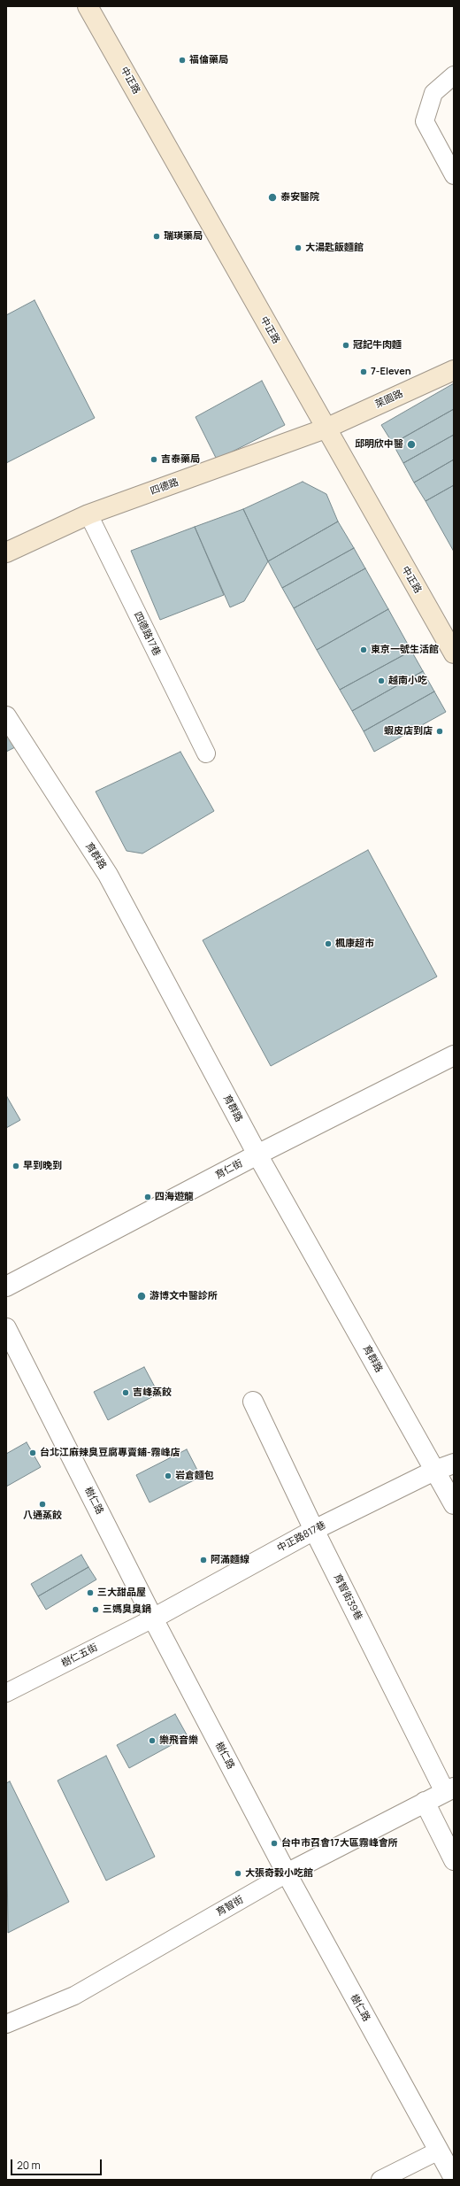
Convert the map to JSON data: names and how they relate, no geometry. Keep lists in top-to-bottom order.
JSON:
{
  "streets": {
    "street": [
      "中正路",
      "萊園路",
      "四德路",
      "育群路",
      "育仁街",
      "樹仁路",
      "中正路817巷",
      "育智街39巷",
      "育智街"
    ],
    "lane": ["四德路17巷", "樹仁五街"]
  },
  "crossings": [
    ["中正路", "萊園路"],
    ["中正路", "四德路"],
    ["萊園路", "四德路"],
    ["四德路", "四德路17巷"],
    ["育群路", "育仁街"],
    ["育群路", "中正路817巷"],
    ["樹仁路", "中正路817巷"],
    ["樹仁路", "樹仁五街"],
    ["樹仁路", "育智街"],
    ["中正路817巷", "育智街39巷"],
    ["中正路817巷", "樹仁五街"],
    ["育智街39巷", "育智街"]
  ],
  "places": [
    "福倫藥局",
    "泰安醫院",
    "瑞瑛藥局",
    "大湯匙飯麵館",
    "冠記牛肉麵",
    "7-Eleven",
    "邱明欣中醫",
    "吉泰藥局",
    "東京一號生活館",
    "越南小吃",
    "蝦皮店到店",
    "楓康超市",
    "早到晚到",
    "四海遊龍",
    "游博文中醫診所",
    "吉峰蒸餃",
    "台北江麻辣臭豆腐專賣鋪-霧峰店",
    "岩倉麵包",
    "八通蒸餃",
    "阿滿麵線",
    "三大甜品屋",
    "三媽臭臭鍋",
    "樂飛音樂",
    "台中市召會17大區霧峰會所",
    "大張奇榖小吃館"
  ],
  "scale_bar": "20 m"
}
